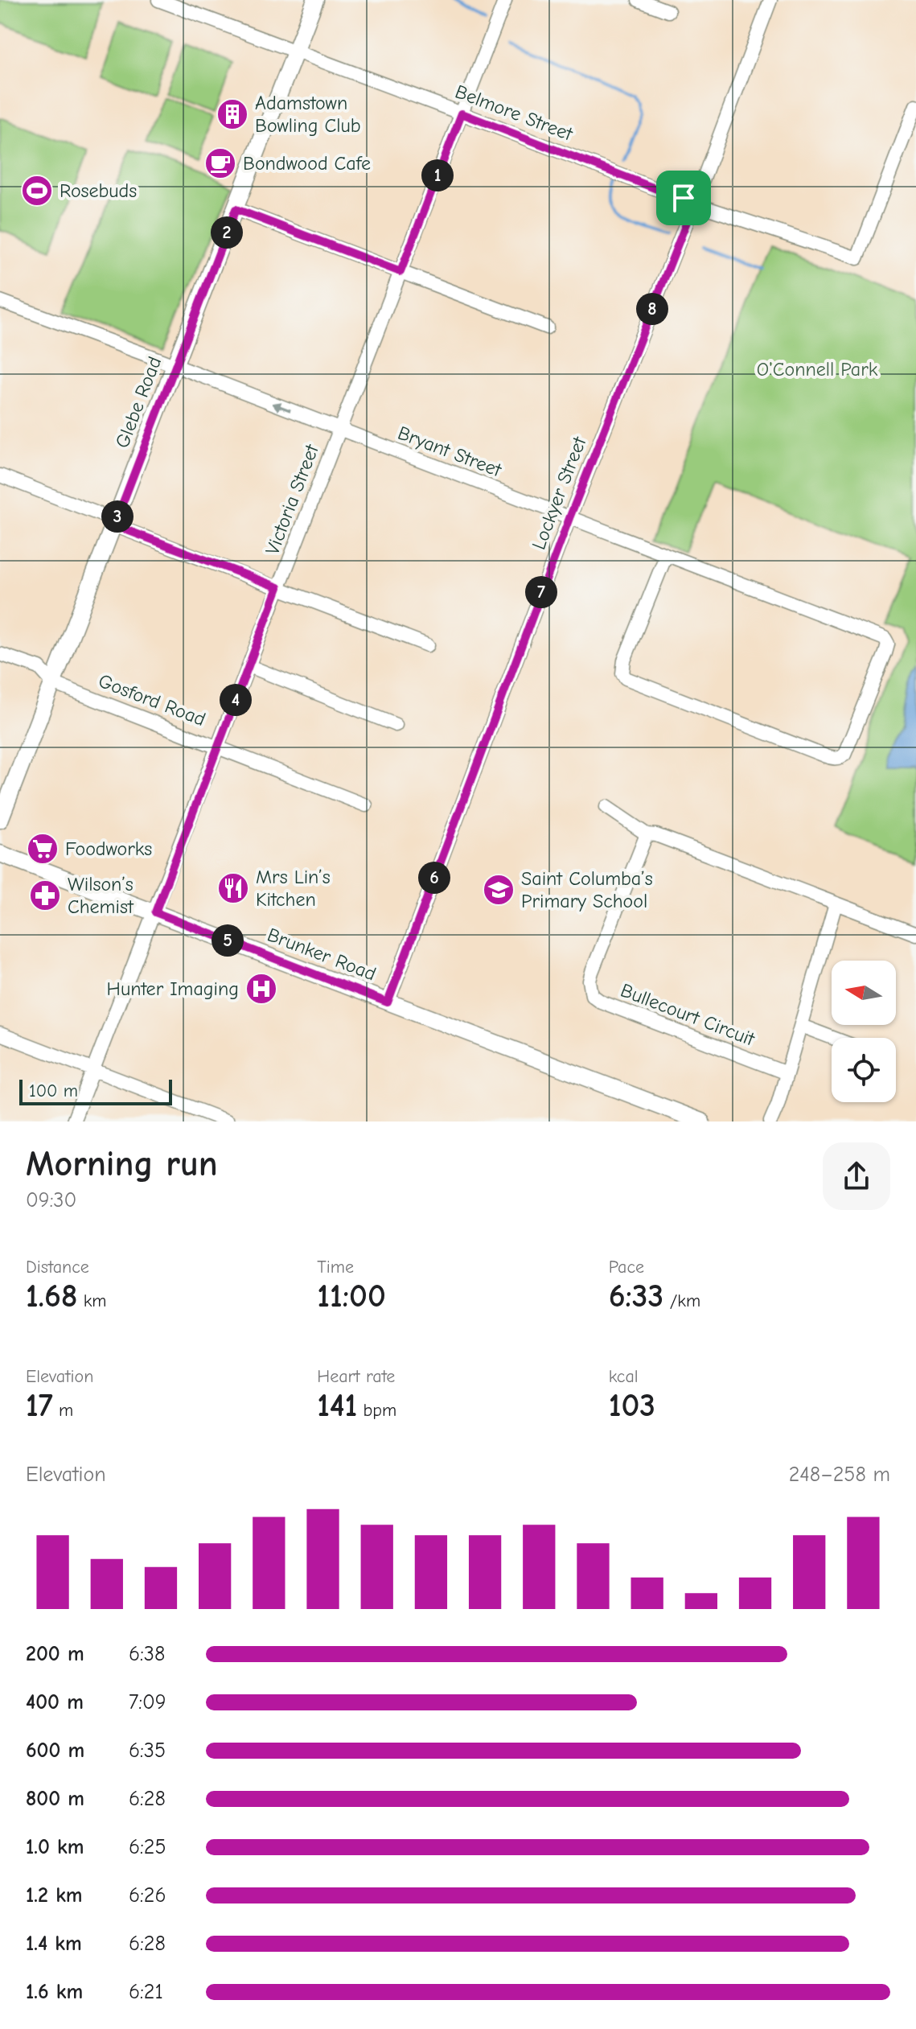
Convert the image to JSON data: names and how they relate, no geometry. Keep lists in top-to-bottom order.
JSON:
{
  "streets": {
    "main road": ["Glebe Road", "Brunker Road"],
    "street": [
      "Belmore Street",
      "Bryant Street",
      "Lockyer Street",
      "Victoria Street",
      "Gosford Road",
      "Bullecourt Circuit"
    ]
  },
  "crossings": [
    ["Belmore Street", "Glebe Road"],
    ["Belmore Street", "Lockyer Street"],
    ["Belmore Street", "Victoria Street"],
    ["Glebe Road", "Bryant Street"],
    ["Glebe Road", "Gosford Road"],
    ["Bryant Street", "Lockyer Street"],
    ["Bryant Street", "Victoria Street"],
    ["Lockyer Street", "Brunker Road"],
    ["Victoria Street", "Gosford Road"],
    ["Victoria Street", "Brunker Road"]
  ],
  "parks": ["O'Connell Park"],
  "places": {
    "building": ["Adamstown Bowling Club"],
    "cafe": ["Bondwood Cafe"],
    "sports": ["Rosebuds"],
    "supermarket": ["Foodworks"],
    "restaurant": ["Mrs Lin’s Kitchen"],
    "school or university": ["Saint Columba’s Primary School"],
    "pharmacy": ["Wilson’s Chemist"],
    "hospital": ["Hunter Imaging"]
  },
  "scale_bar": "100 m",
  "north": "left",
  "page": {
    "pins": [
      "1",
      "2",
      "8",
      "3",
      "7",
      "4",
      "6",
      "5"
    ],
    "scale": "100 m",
    "heading": ["Morning run", "09:30"],
    "stats": [
      ["Distance", "1.68 km"],
      ["Time", "11:00"],
      ["Pace", "6:33 /km"],
      ["Elevation", "17 m"],
      ["Heart rate", "141 bpm"],
      ["kcal", "103"]
    ],
    "chart": ["Elevation", "248–258 m"],
    "list": [
      {
        "name": "200 m",
        "note": "6:38"
      },
      {
        "name": "400 m",
        "note": "7:09"
      },
      {
        "name": "600 m",
        "note": "6:35"
      },
      {
        "name": "800 m",
        "note": "6:28"
      },
      {
        "name": "1.0 km",
        "note": "6:25"
      },
      {
        "name": "1.2 km",
        "note": "6:26"
      },
      {
        "name": "1.4 km",
        "note": "6:28"
      },
      {
        "name": "1.6 km",
        "note": "6:21"
      }
    ]
  }
}
